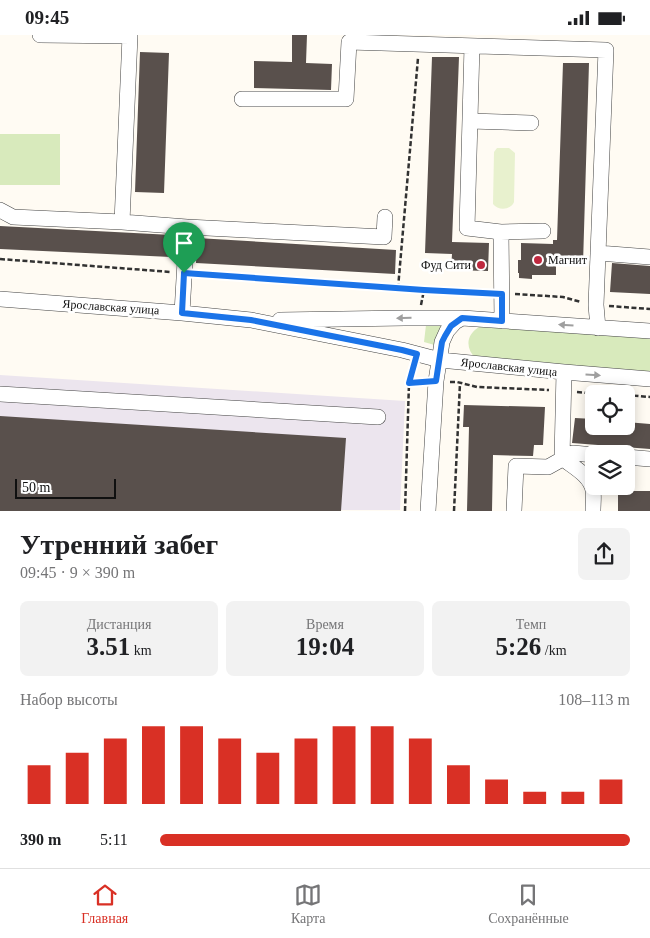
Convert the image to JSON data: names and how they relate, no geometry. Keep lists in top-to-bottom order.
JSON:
{
  "streets": {
    "street": ["Ярославская улица"]
  },
  "places": ["Магнит", "Фуд Сити"],
  "scale_bar": "50 m",
  "page": {
    "status": "09:45",
    "scale": "50 m",
    "heading": ["Утренний забег", "09:45 · 9 × 390 m"],
    "stats": [
      ["Дистанция", "3.51 km"],
      ["Время", "19:04"],
      ["Темп", "5:26 /km"]
    ],
    "chart": ["Набор высоты", "108–113 m"],
    "list": [
      {
        "name": "390 m",
        "note": "5:11"
      }
    ],
    "tabs": ["Главная", "Карта", "Сохранённые"]
  }
}
